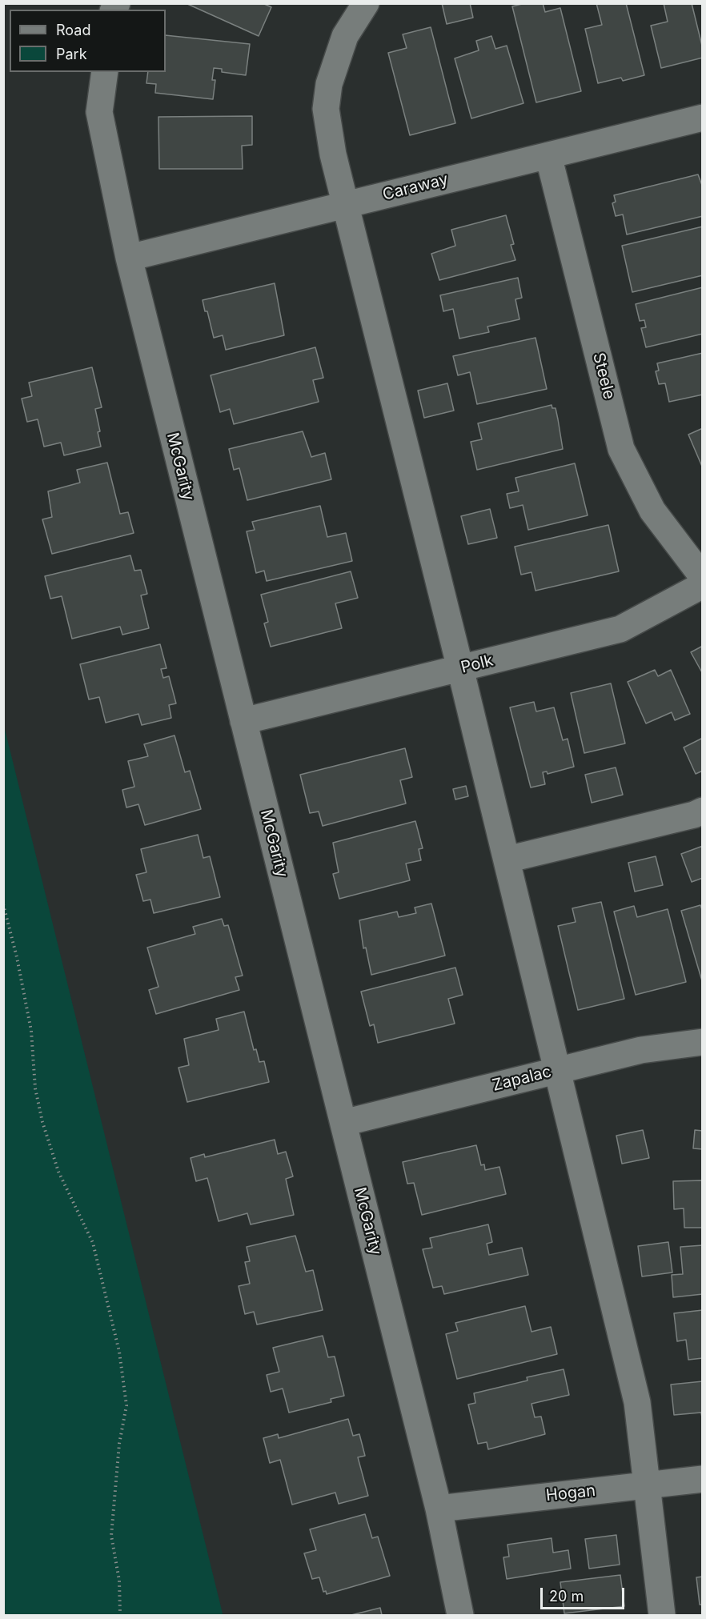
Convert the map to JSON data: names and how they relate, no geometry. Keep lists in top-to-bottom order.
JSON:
{
  "streets": {
    "street": [
      "Caraway",
      "Steele",
      "McGarity",
      "Polk",
      "Zapalac",
      "Hogan"
    ]
  },
  "crossings": [
    ["Caraway", "Steele"],
    ["Caraway", "McGarity"],
    ["McGarity", "Polk"],
    ["McGarity", "Zapalac"],
    ["McGarity", "Hogan"]
  ],
  "legend": ["Road", "Park"],
  "scale_bar": "20 m"
}
